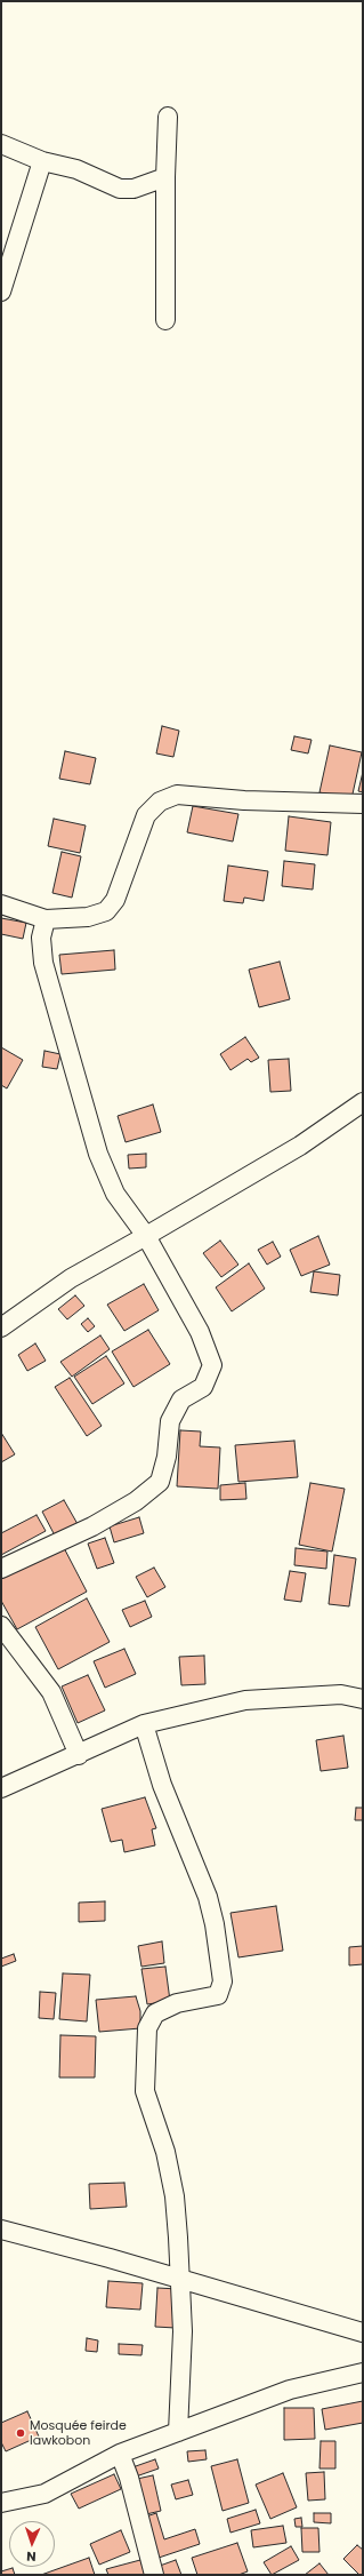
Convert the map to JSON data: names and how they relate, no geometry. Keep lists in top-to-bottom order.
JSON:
{
  "places": ["Mosquée feirde lawkobon"],
  "north": "bottom"
}
